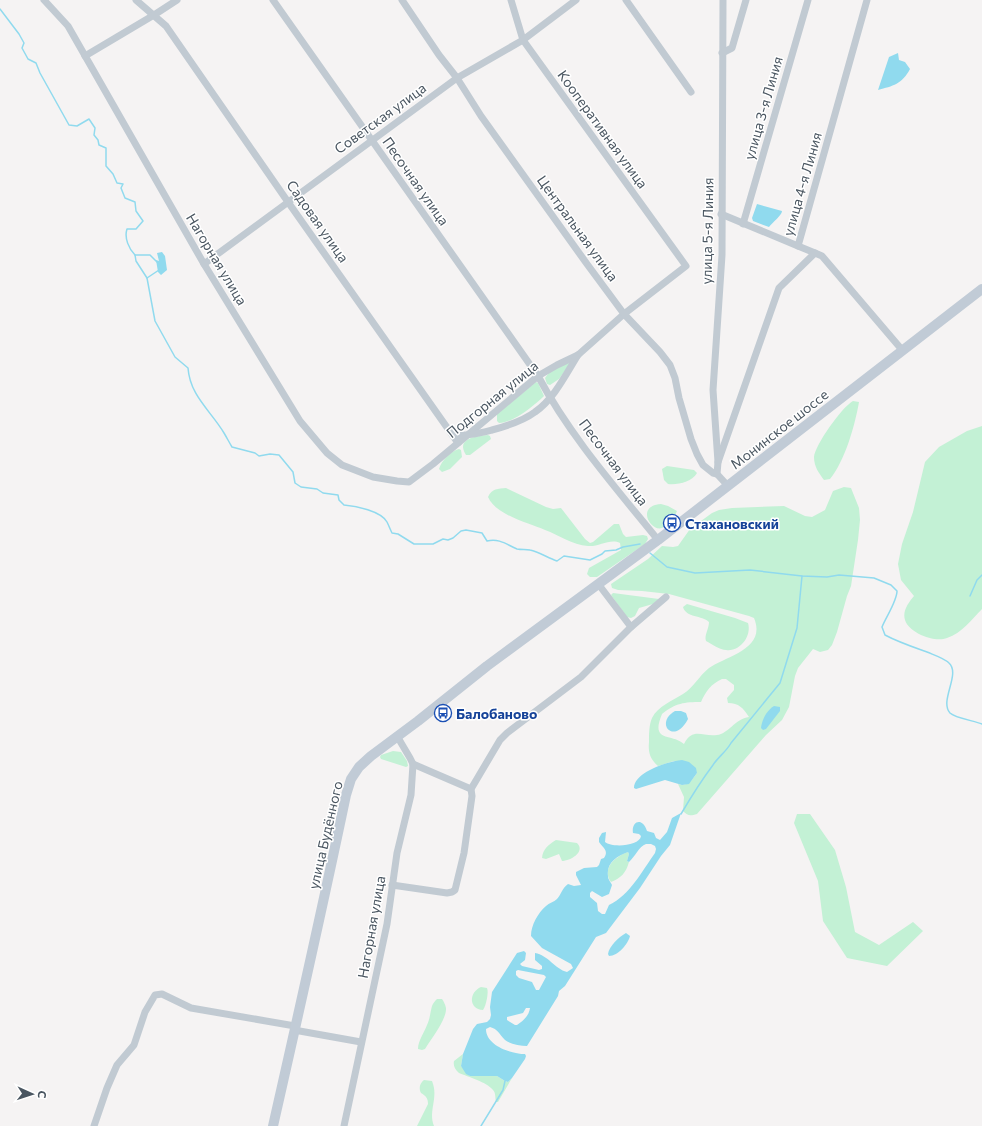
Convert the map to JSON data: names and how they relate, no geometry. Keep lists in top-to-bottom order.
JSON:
{
  "streets": {
    "main road": ["Монинское шоссе", "улица Будённого"],
    "street": [
      "улица 3-я Линия",
      "Советская улица",
      "Кооперативная улица",
      "Песочная улица",
      "улица 4-я Линия",
      "Садовая улица",
      "Центральная улица",
      "улица 5-я Линия",
      "Нагорная улица",
      "Подгорная улица"
    ]
  },
  "crossings": [
    ["Советская улица", "Кооперативная улица"],
    ["Советская улица", "Песочная улица"],
    ["Советская улица", "Садовая улица"],
    ["Советская улица", "Центральная улица"],
    ["Советская улица", "Нагорная улица"],
    ["Кооперативная улица", "Подгорная улица"],
    ["Песочная улица", "Подгорная улица"],
    ["Песочная улица", "Монинское шоссе"],
    ["улица 4-я Линия", "Монинское шоссе"],
    ["Садовая улица", "Подгорная улица"],
    ["Центральная улица", "Подгорная улица"],
    ["Центральная улица", "Монинское шоссе"],
    ["Нагорная улица", "Подгорная улица"],
    ["Монинское шоссе", "улица Будённого"]
  ],
  "places": {
    "bus stop": ["Стахановский", "Балобаново"]
  },
  "north": "right"
}
